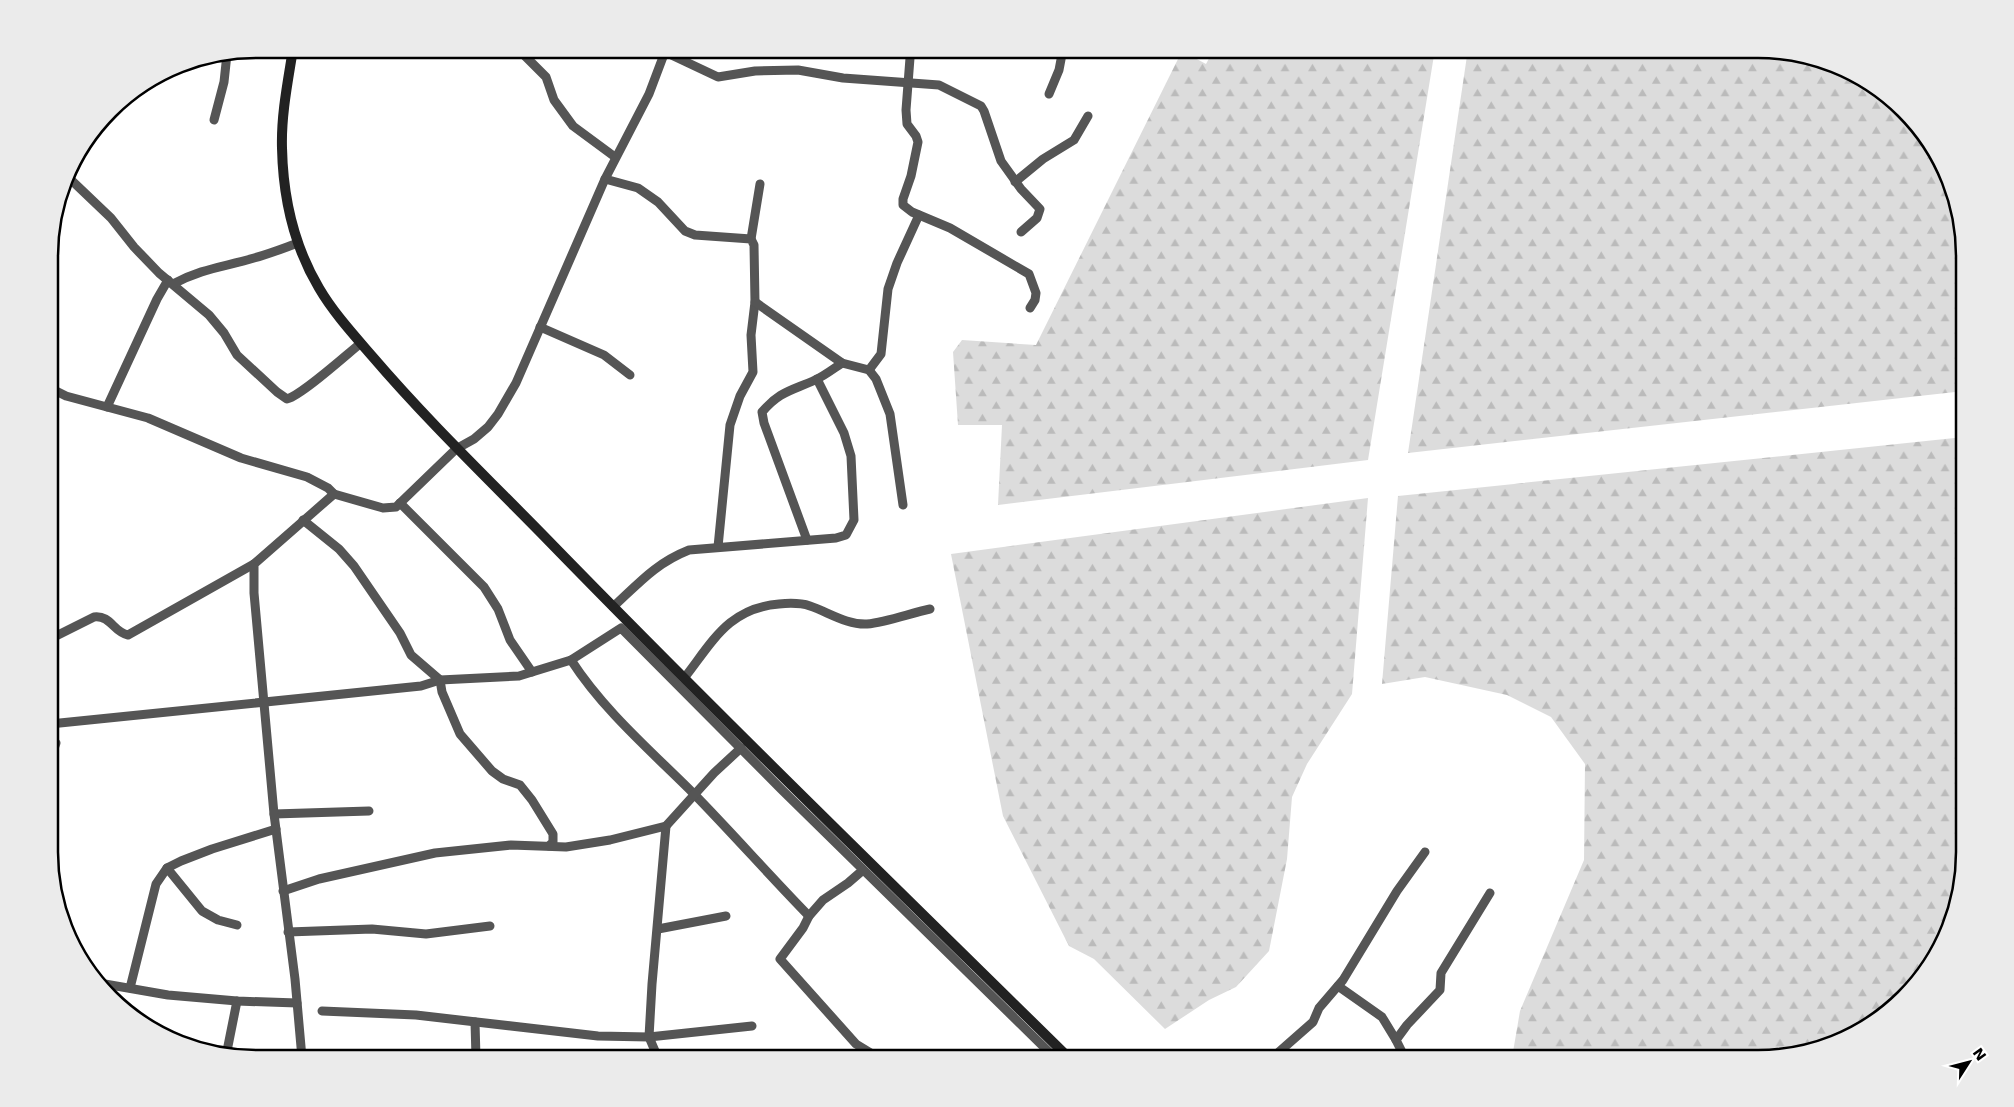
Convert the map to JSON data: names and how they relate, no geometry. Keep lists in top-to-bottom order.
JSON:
{
  "north": "top right"
}
